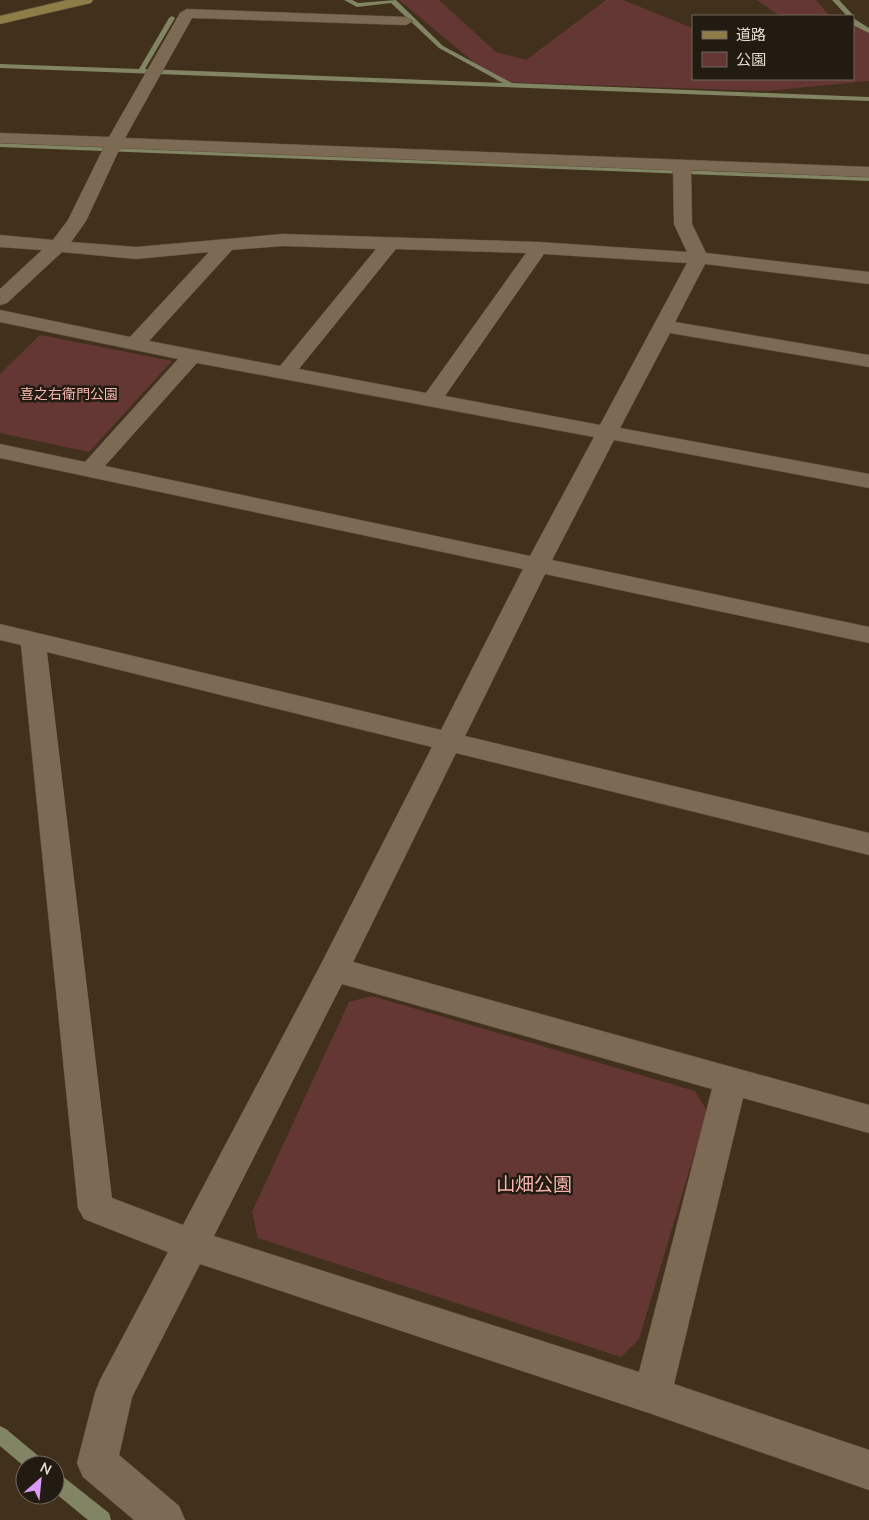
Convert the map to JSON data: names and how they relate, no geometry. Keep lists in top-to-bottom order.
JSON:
{
  "parks": ["喜之右衛門公園", "山畑公園"],
  "legend": ["道路", "公園"],
  "north": "top right"
}
